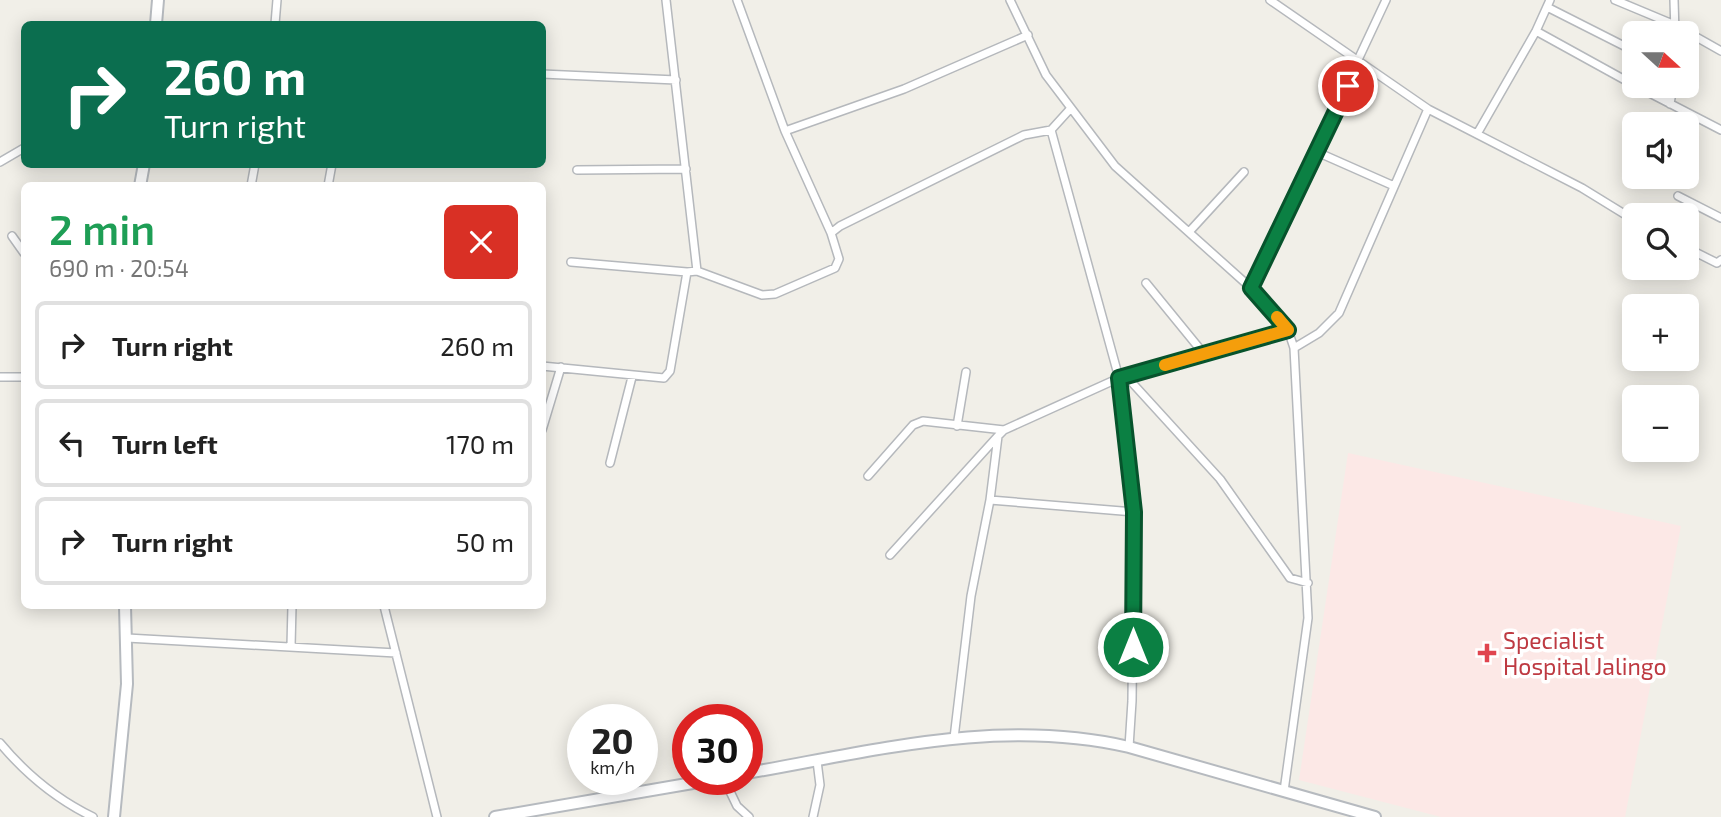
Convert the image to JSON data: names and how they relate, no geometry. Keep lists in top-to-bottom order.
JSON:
{
  "places": {
    "health": ["Specialist Hospital Jalingo"]
  },
  "north": "right",
  "page": {
    "map_buttons": ["+", "−"],
    "turn": ["260 m", "Turn right"],
    "heading": ["2 min", "690 m · 20:54"],
    "list": [
      {
        "name": "Turn right",
        "value": "260 m"
      },
      {
        "name": "Turn left",
        "value": "170 m"
      },
      {
        "name": "Turn right",
        "value": "50 m"
      }
    ],
    "speed": "20 km/h",
    "limit": "30"
  }
}
